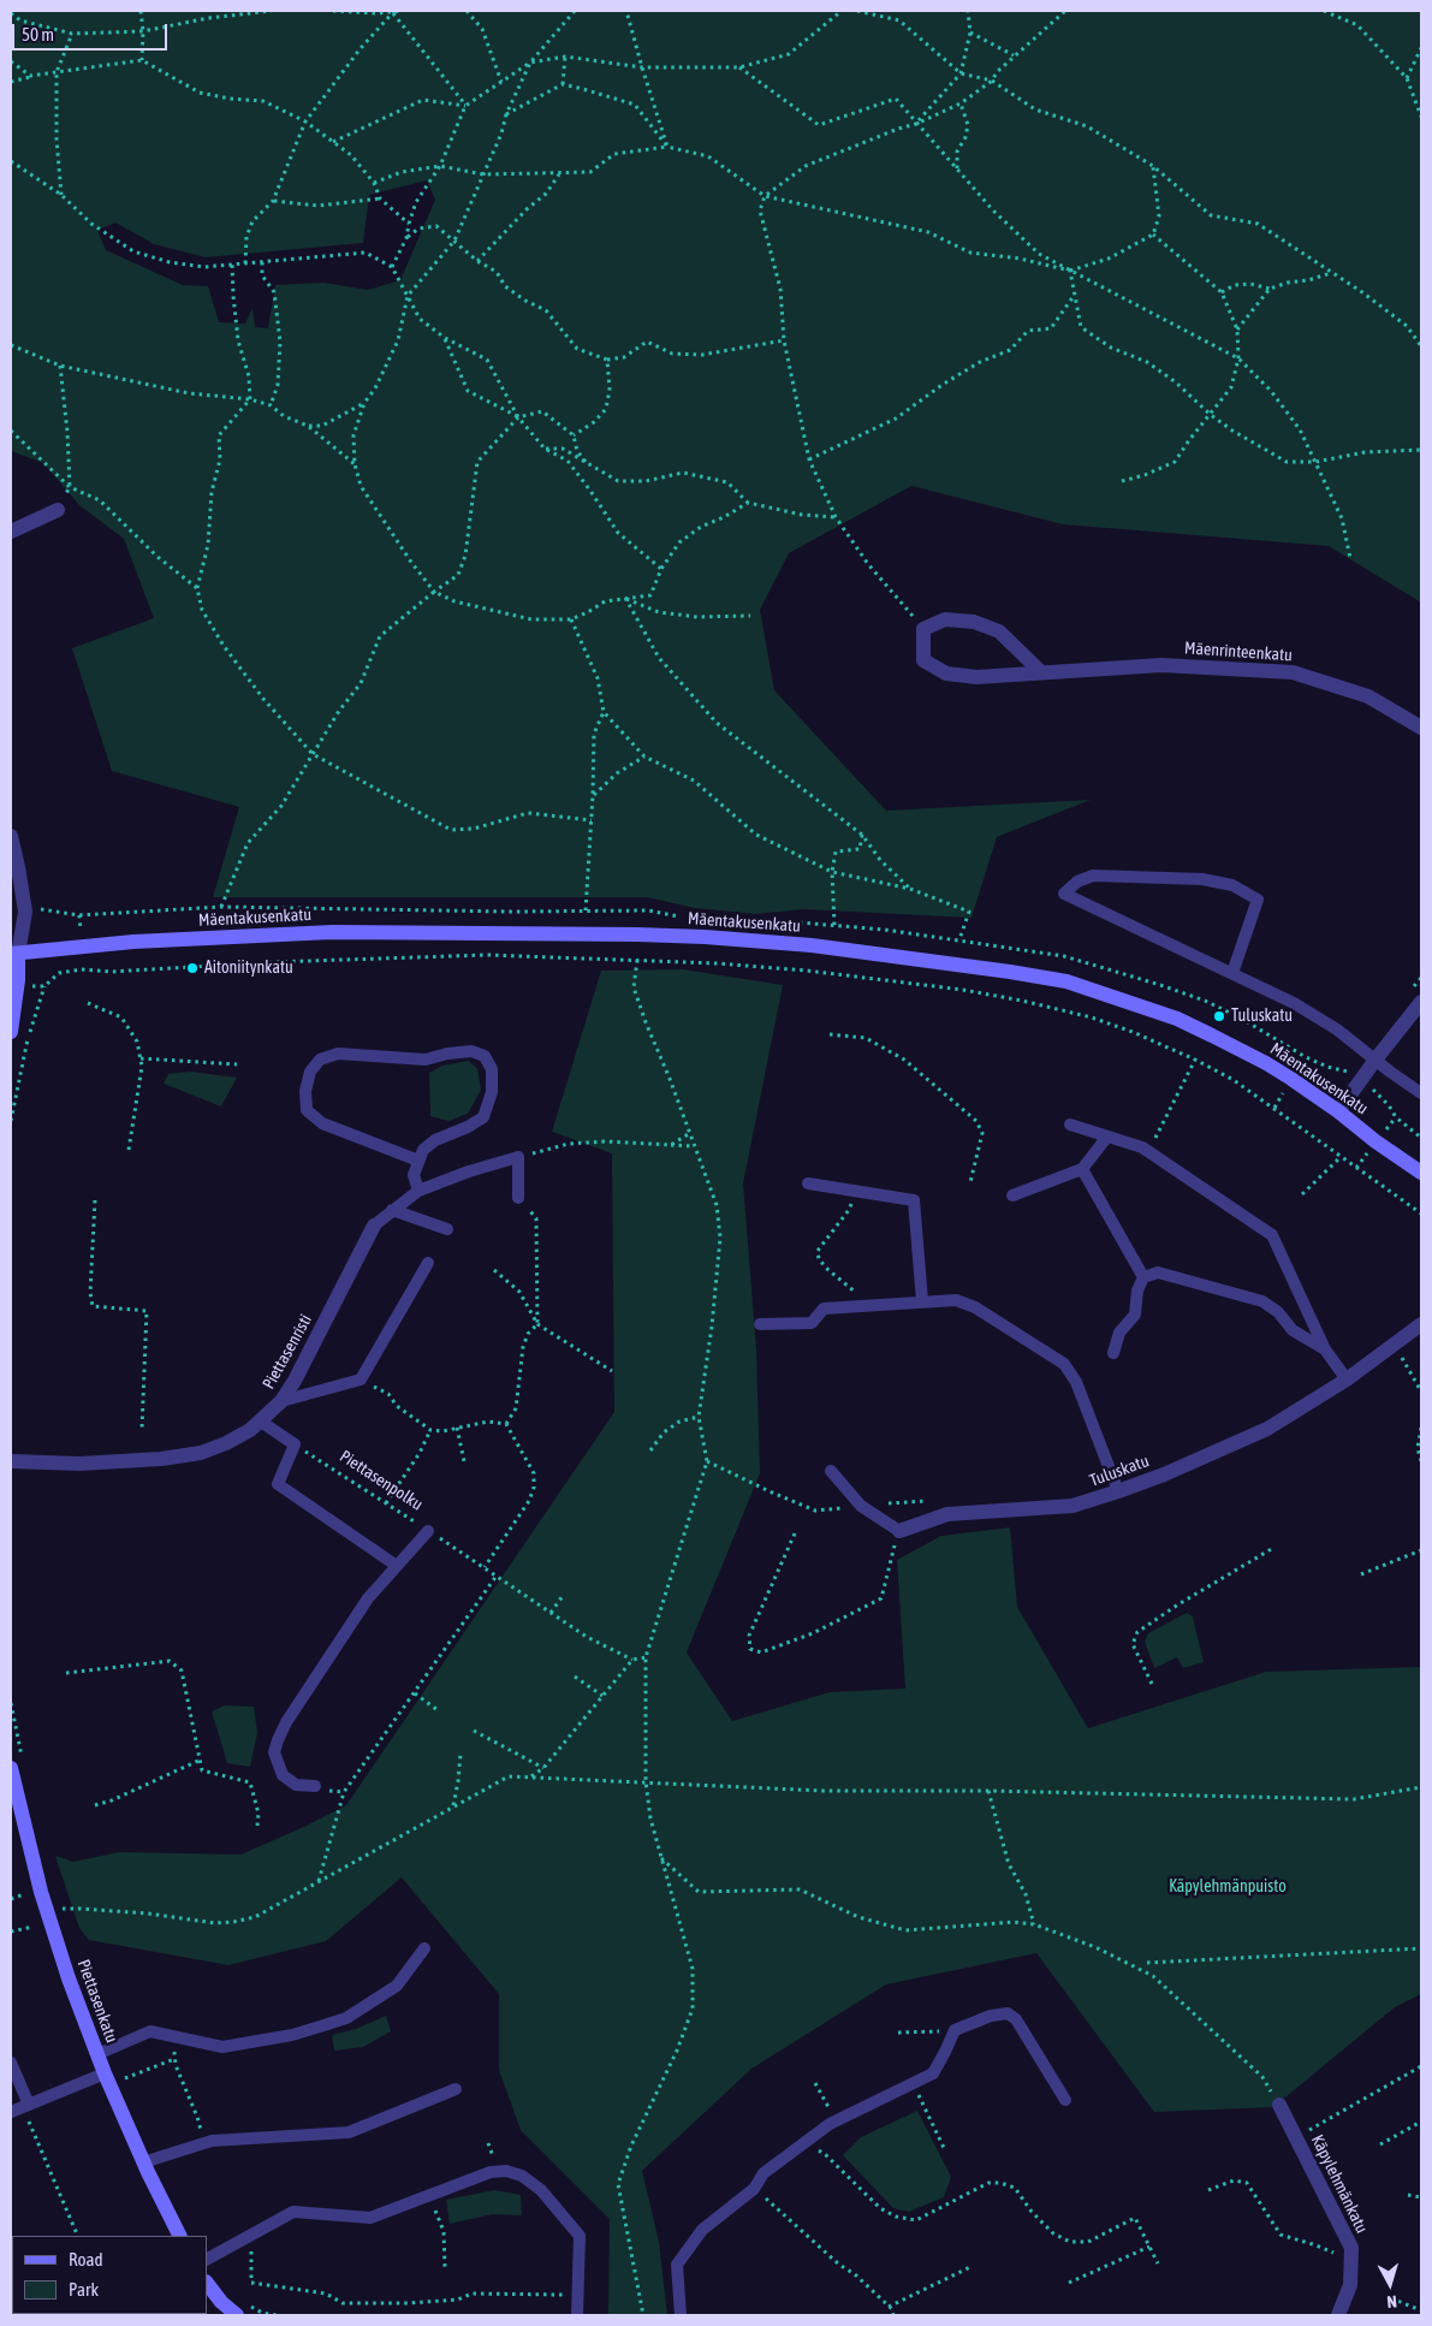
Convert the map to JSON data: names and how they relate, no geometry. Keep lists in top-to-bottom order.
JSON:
{
  "streets": {
    "main road": ["Mäentakusenkatu", "Piettasenkatu"],
    "street": [
      "Mäenrinteenkatu",
      "Piettasenristi",
      "Tuluskatu",
      "Käpylehmänkatu"
    ],
    "path": ["Piettasenpolku"]
  },
  "parks": ["Käpylehmänpuisto"],
  "places": ["Aitoniitynkatu", "Tuluskatu"],
  "legend": ["Road", "Park"],
  "scale_bar": "50 m",
  "north": "bottom"
}
